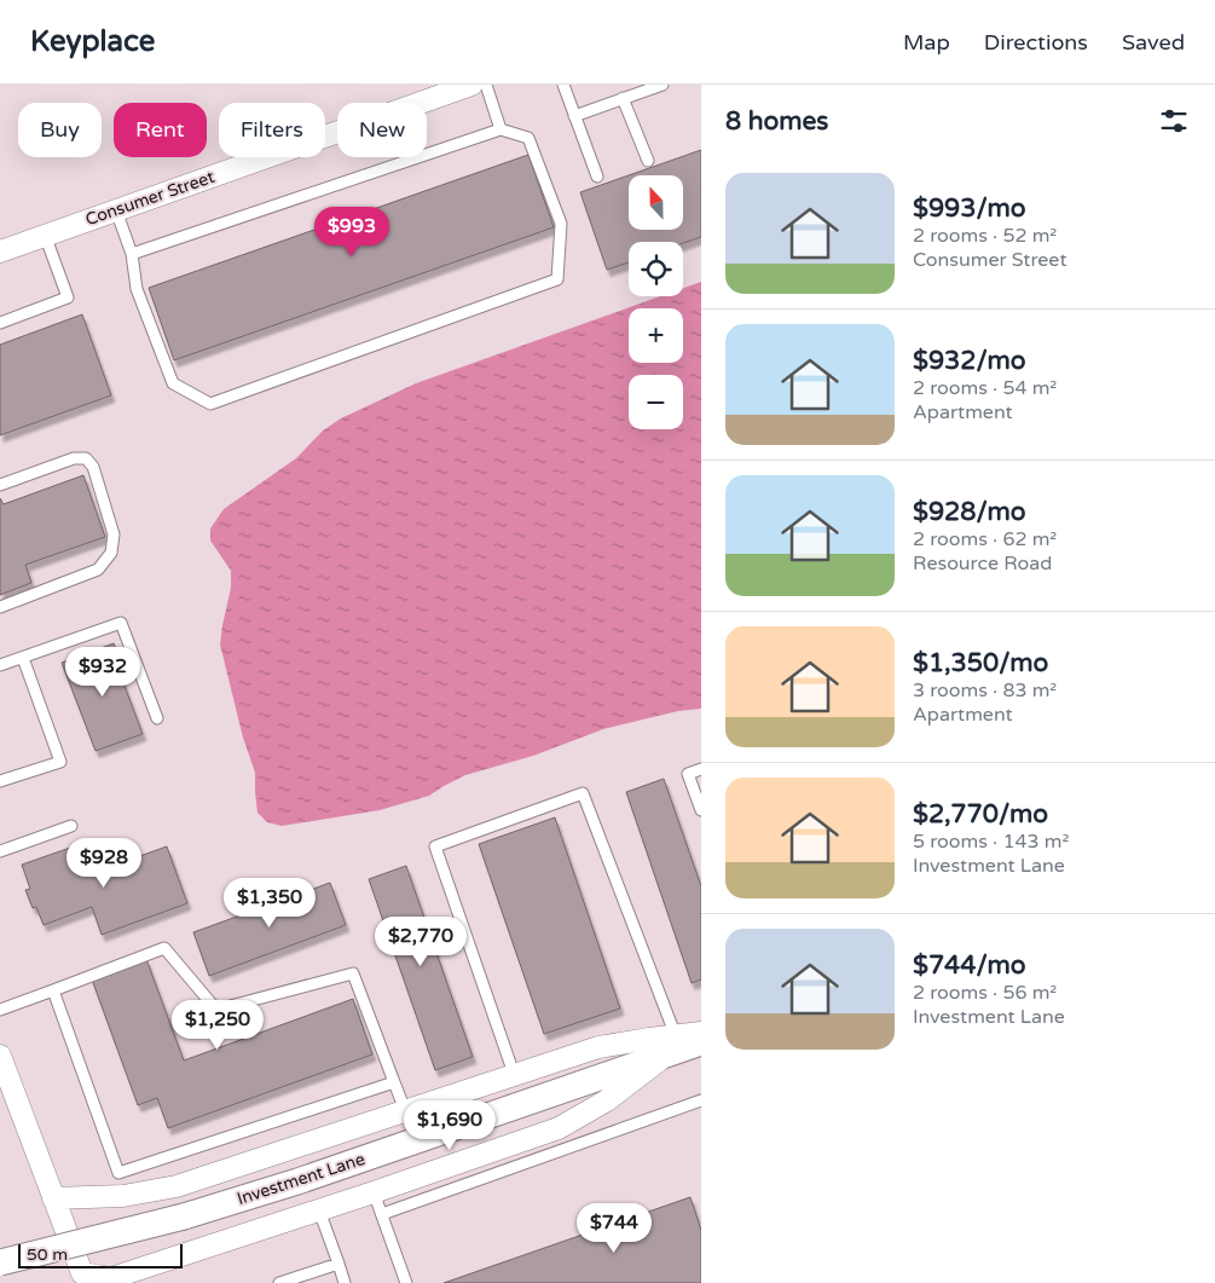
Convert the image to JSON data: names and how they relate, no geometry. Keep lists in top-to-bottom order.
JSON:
{
  "streets": {
    "street": ["Consumer Street", "Investment Lane"]
  },
  "scale_bar": "50 m",
  "north": "top",
  "page": {
    "header": "Keyplace",
    "nav": ["Map", "Directions", "Saved"],
    "heading": "8 homes",
    "chip": [
      "Buy",
      "Rent",
      "Filters",
      "New"
    ],
    "list": [
      {
        "name": "$993/mo",
        "note": "2 rooms · 52 m² · Consumer Street"
      },
      {
        "name": "$932/mo",
        "note": "2 rooms · 54 m² · Apartment"
      },
      {
        "name": "$928/mo",
        "note": "2 rooms · 62 m² · Resource Road"
      },
      {
        "name": "$1,350/mo",
        "note": "3 rooms · 83 m² · Apartment"
      },
      {
        "name": "$2,770/mo",
        "note": "5 rooms · 143 m² · Investment Lane"
      },
      {
        "name": "$744/mo",
        "note": "2 rooms · 56 m² · Investment Lane"
      }
    ],
    "map_buttons": ["+", "−"],
    "price": [
      "$993",
      "$932",
      "$928",
      "$1,350",
      "$2,770",
      "$1,250",
      "$1,690",
      "$744"
    ],
    "scale": "50 m"
  }
}
